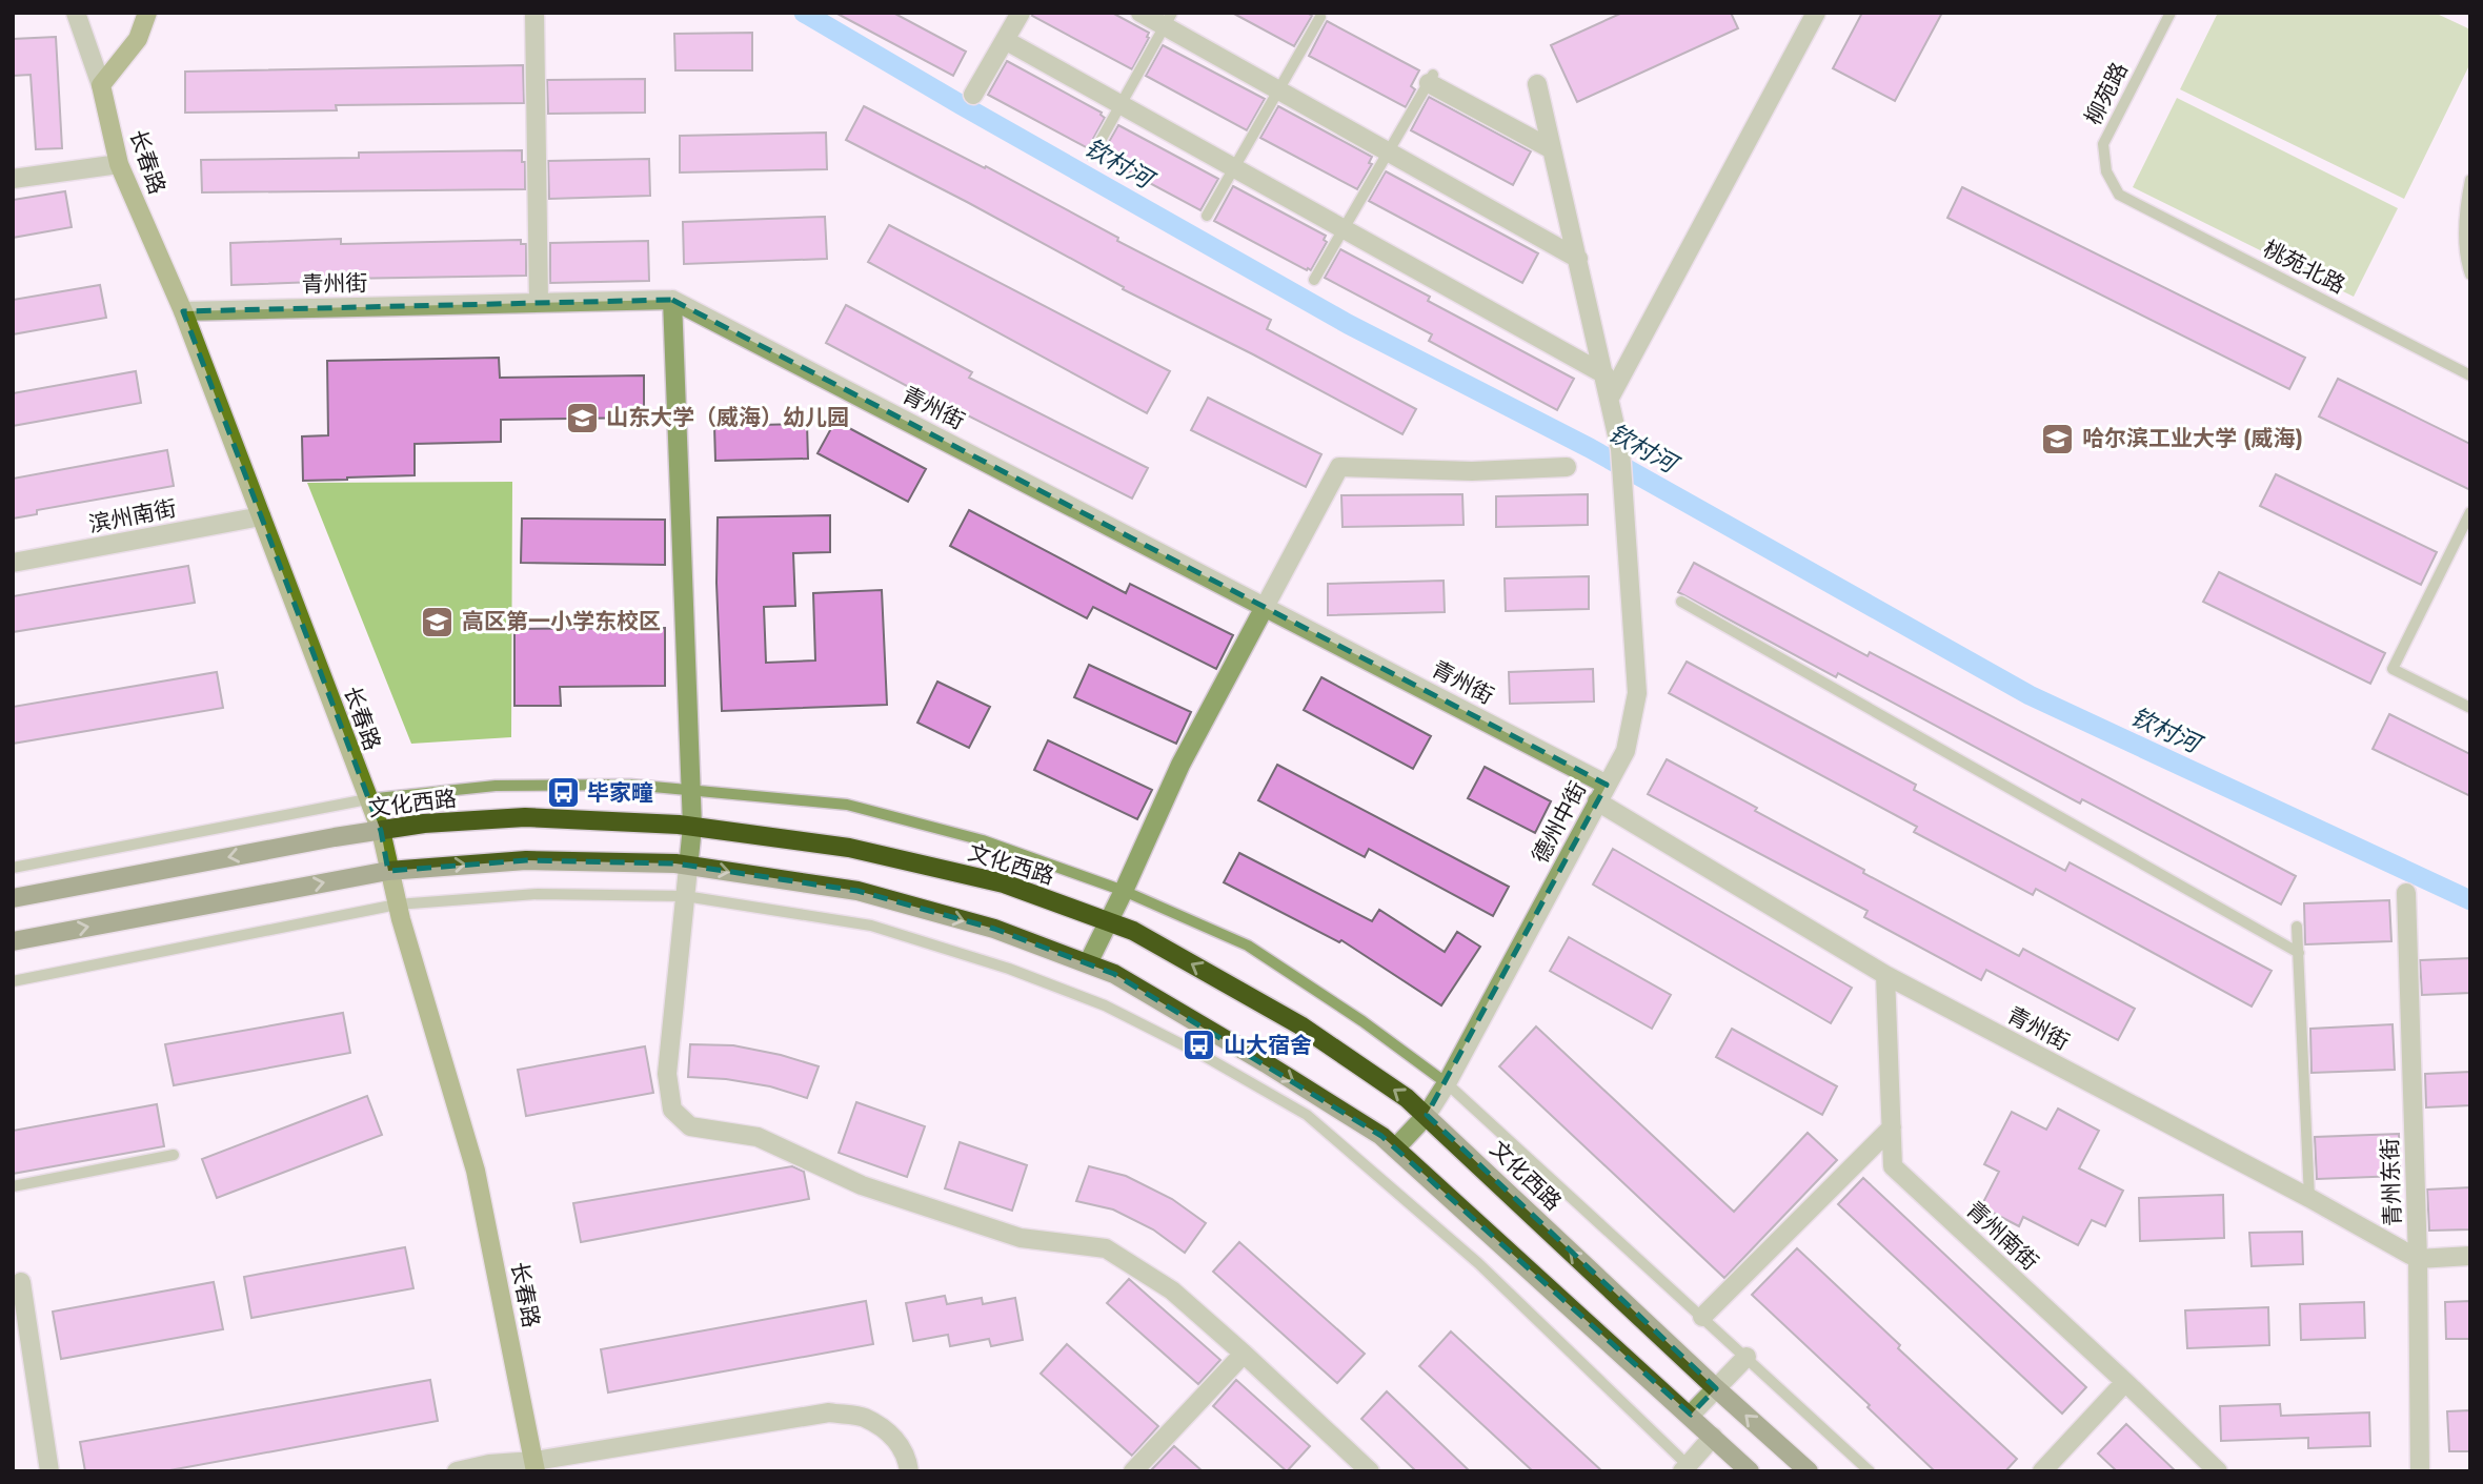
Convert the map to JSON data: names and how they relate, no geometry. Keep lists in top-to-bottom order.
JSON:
{
  "streets": {
    "main road": ["文化西路"],
    "street": [
      "长春路",
      "青州街",
      "滨州南街",
      "德州中街",
      "青州东街",
      "青州南街"
    ],
    "lane": ["柳苑路", "桃苑北路"]
  },
  "crossings": [
    ["柳苑路", "桃苑北路"],
    ["长春路", "青州街"],
    ["长春路", "滨州南街"],
    ["长春路", "文化西路"],
    ["青州街", "德州中街"],
    ["青州街", "青州东街"],
    ["青州街", "青州南街"],
    ["文化西路", "德州中街"]
  ],
  "water": ["钦村河"],
  "places": {
    "school or university": ["山东大学（威海）幼儿园", "哈尔滨工业大学 (威海)", "高区第一小学东校区"],
    "bus stop": ["毕家疃", "山大宿舍"]
  }
}
